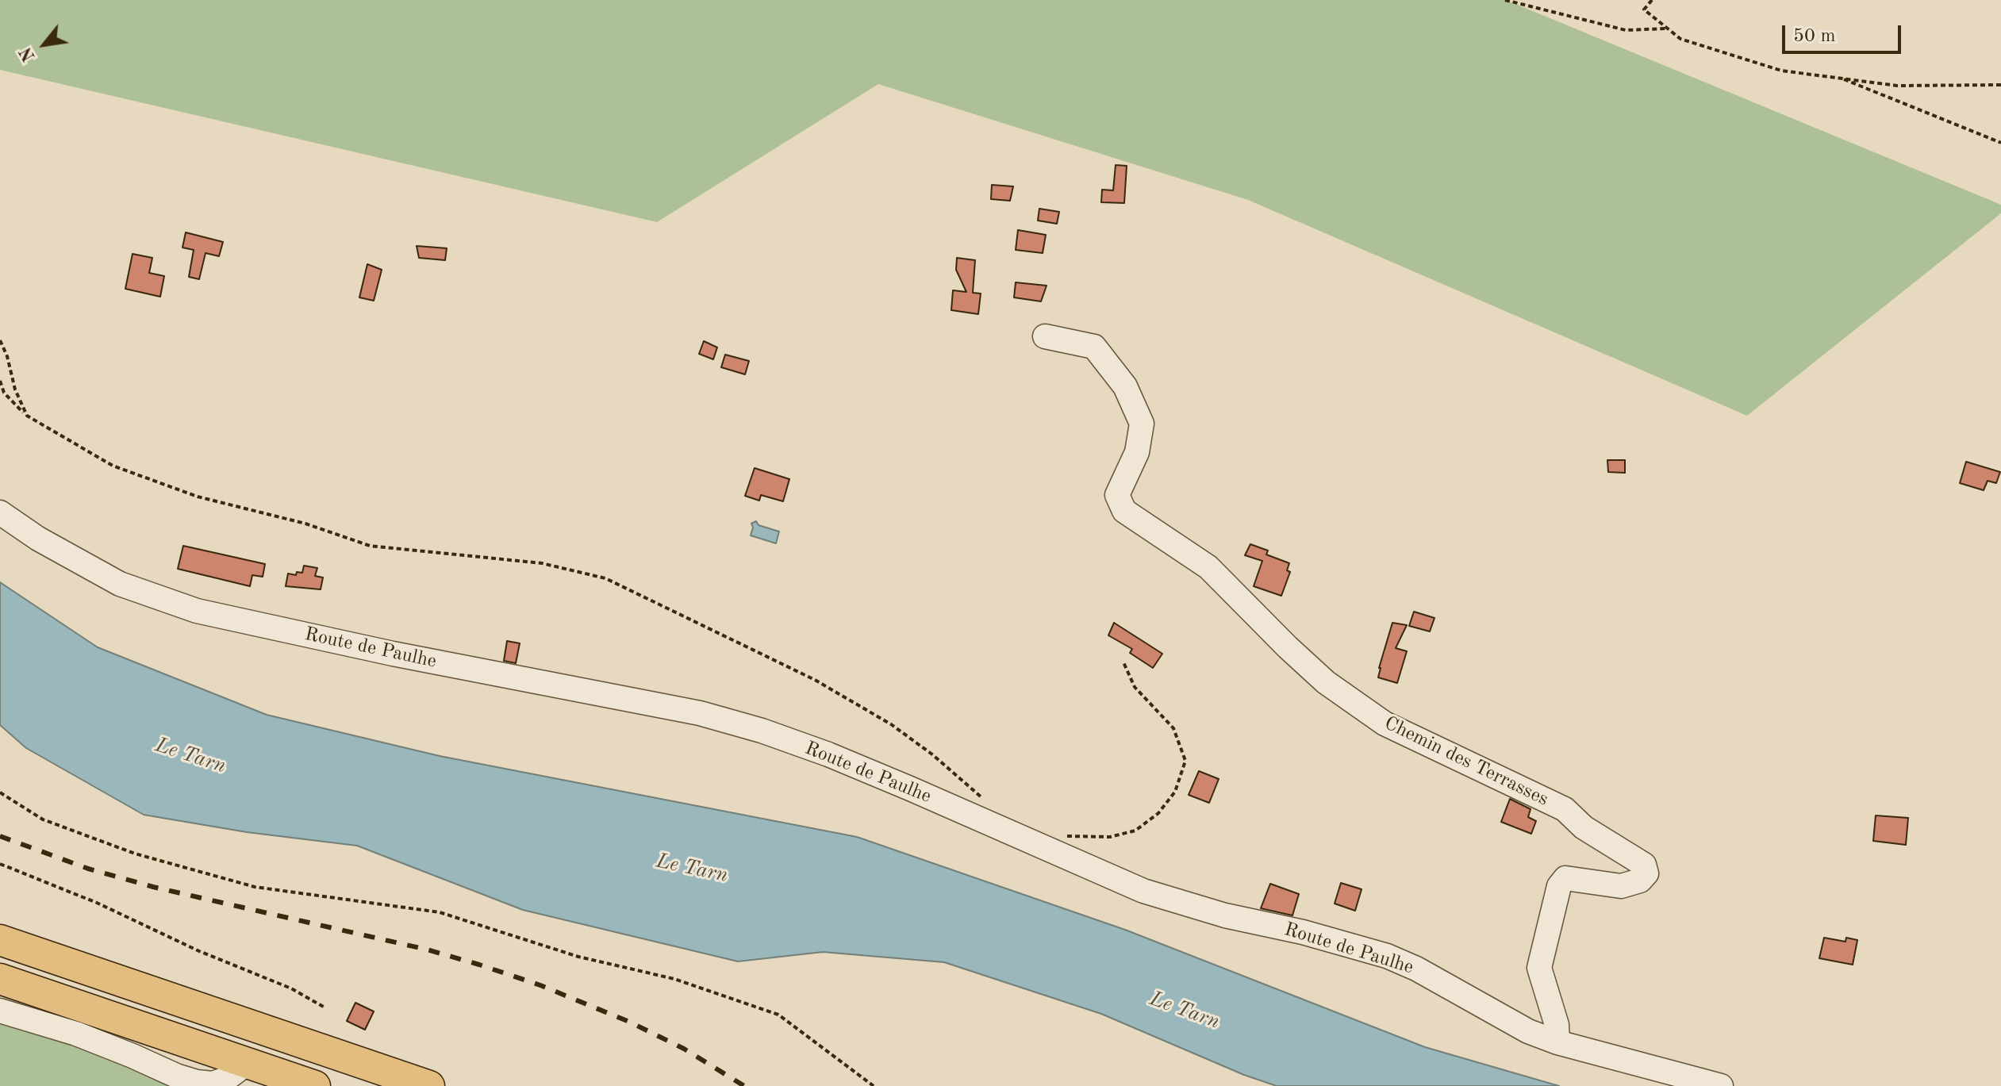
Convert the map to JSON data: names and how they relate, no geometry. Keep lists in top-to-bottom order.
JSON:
{
  "streets": {
    "street": ["Route de Paulhe", "Chemin des Terrasses"]
  },
  "crossings": [
    ["Route de Paulhe", "Chemin des Terrasses"]
  ],
  "water": ["Le Tarn"],
  "scale_bar": "50 m",
  "north": "bottom left"
}
